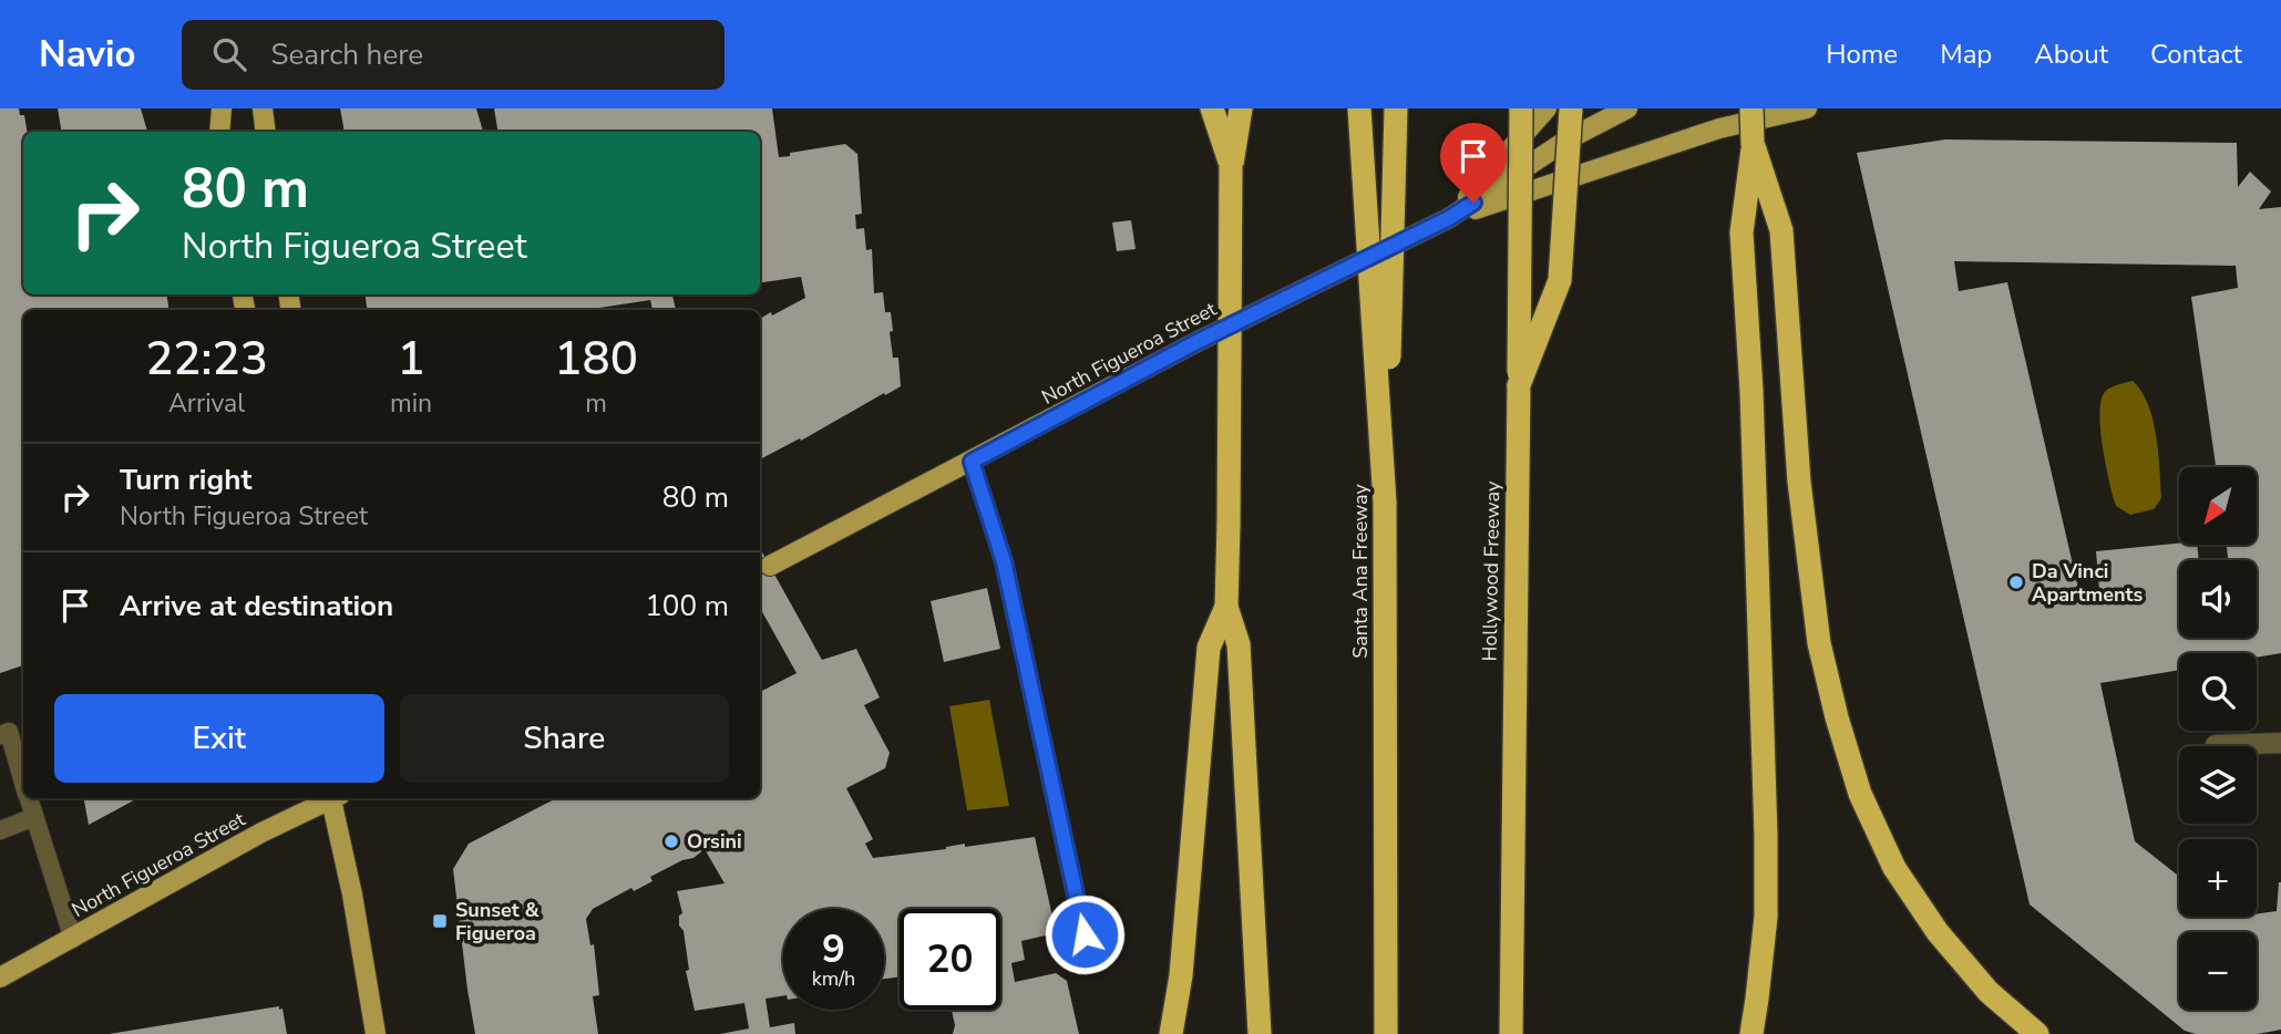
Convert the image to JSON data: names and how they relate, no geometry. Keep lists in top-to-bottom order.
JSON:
{
  "streets": {
    "highway": ["Santa Ana Freeway", "Hollywood Freeway"],
    "main road": ["North Figueroa Street"]
  },
  "places": {
    "other": ["Da Vinci Apartments", "Orsini"],
    "transit": ["Sunset & Figueroa"]
  },
  "north": "bottom left",
  "page": {
    "header": "Navio",
    "search": "Search here",
    "nav": [
      "Home",
      "Map",
      "About",
      "Contact"
    ],
    "turn": ["80 m", "North Figueroa Street"],
    "eta": [
      "22:23",
      "Arrival",
      "1",
      "min",
      "180",
      "m"
    ],
    "list": [
      {
        "name": "Turn right",
        "note": "North Figueroa Street",
        "value": "80 m"
      },
      {
        "name": "Arrive at destination",
        "value": "100 m"
      }
    ],
    "map_buttons": ["+", "−"],
    "buttons": ["Exit", "Share"],
    "speed": "9 km/h",
    "limit": "20"
  }
}
